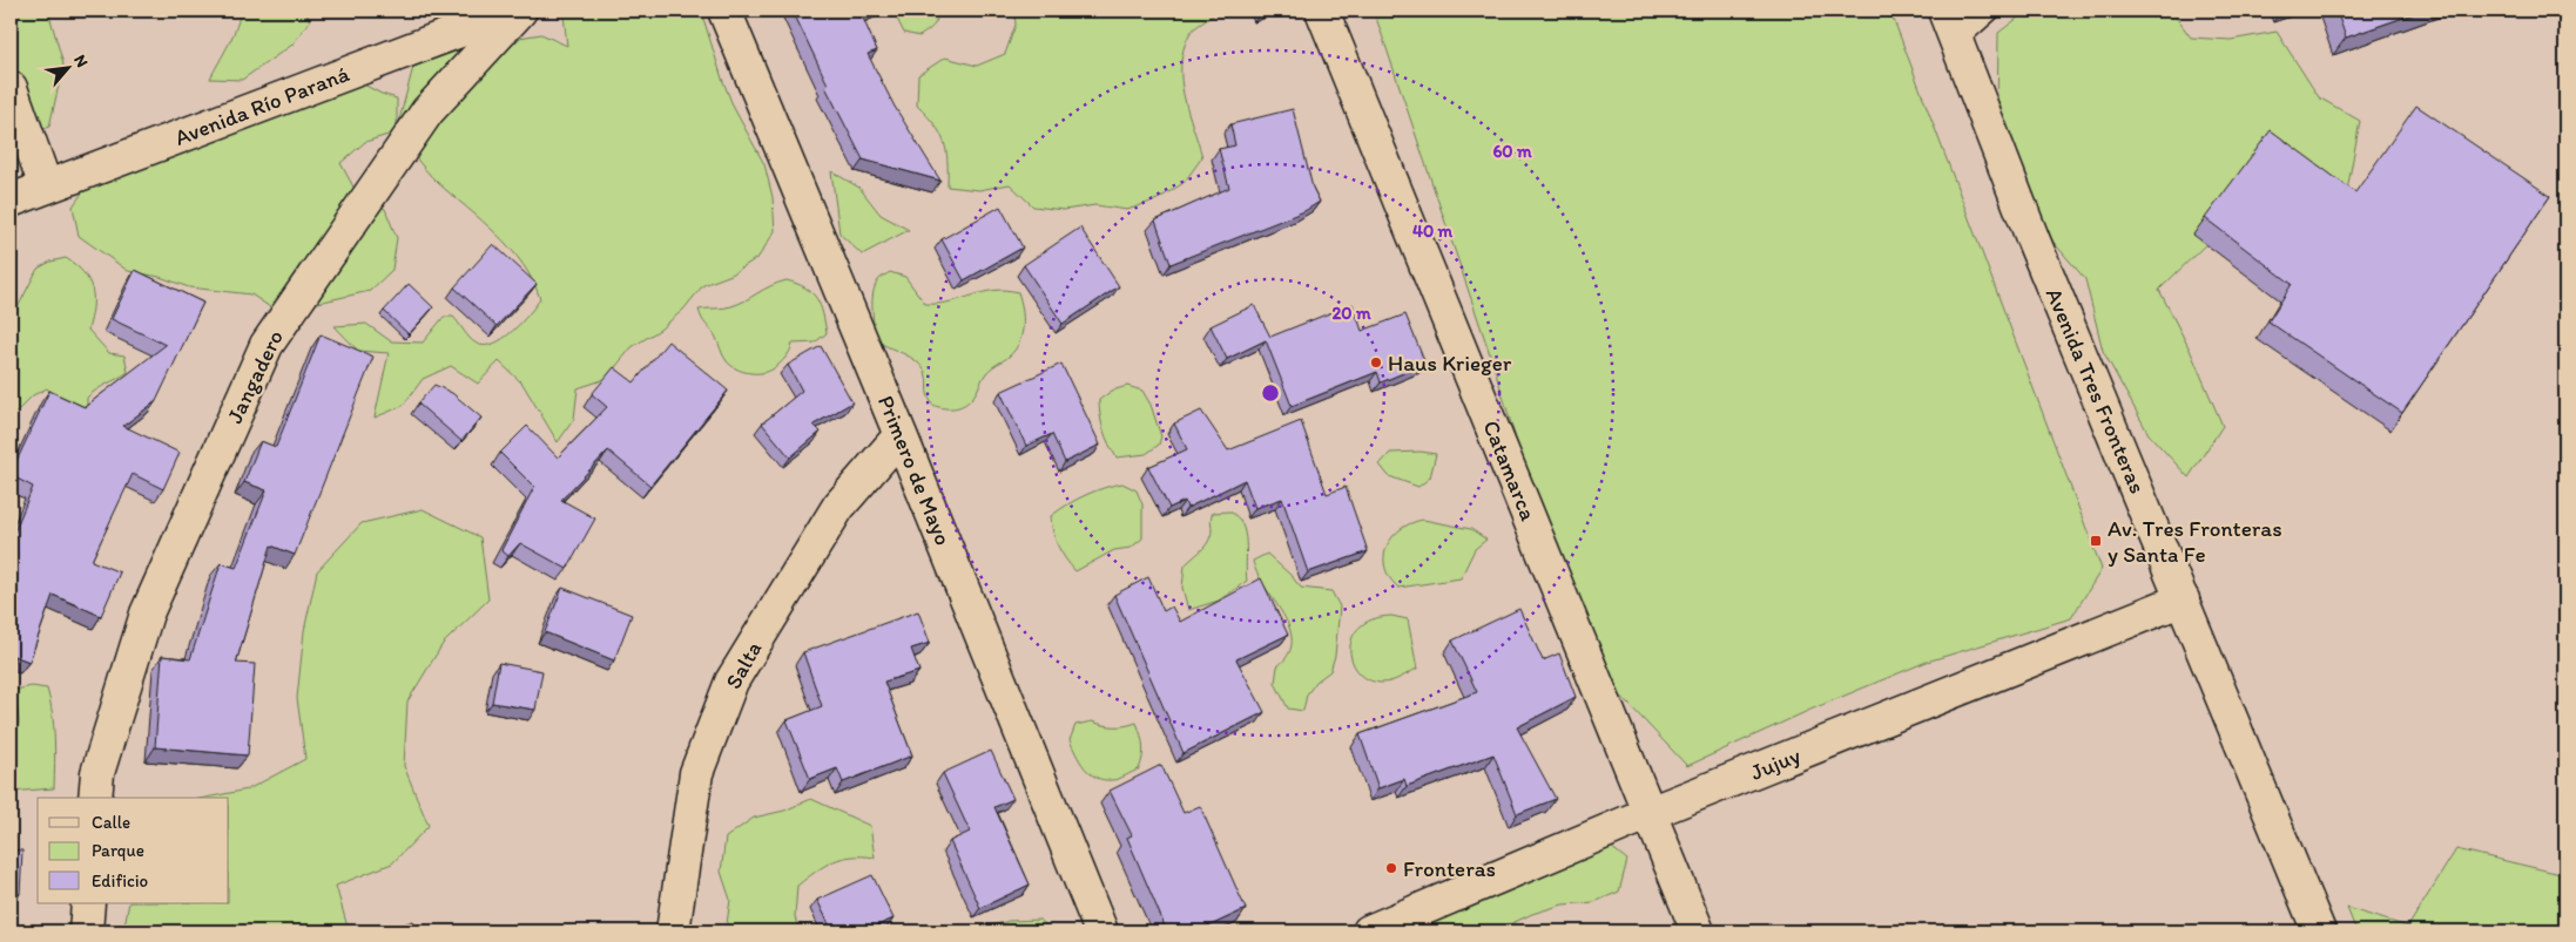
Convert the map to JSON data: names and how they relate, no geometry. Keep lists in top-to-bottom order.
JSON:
{
  "streets": {
    "street": [
      "Avenida Río Paraná",
      "Jangadero",
      "Avenida Tres Fronteras",
      "Primero de Mayo",
      "Catamarca",
      "Salta",
      "Jujuy"
    ]
  },
  "crossings": [
    ["Avenida Tres Fronteras", "Jujuy"],
    ["Primero de Mayo", "Salta"],
    ["Catamarca", "Jujuy"]
  ],
  "places": {
    "other": ["Haus Krieger", "Fronteras"],
    "transit": ["Av. Tres Fronteras y Santa Fe"]
  },
  "legend": ["Calle", "Parque", "Edificio"],
  "north": "top right",
  "rings": ["60 m", "40 m", "20 m"]
}
